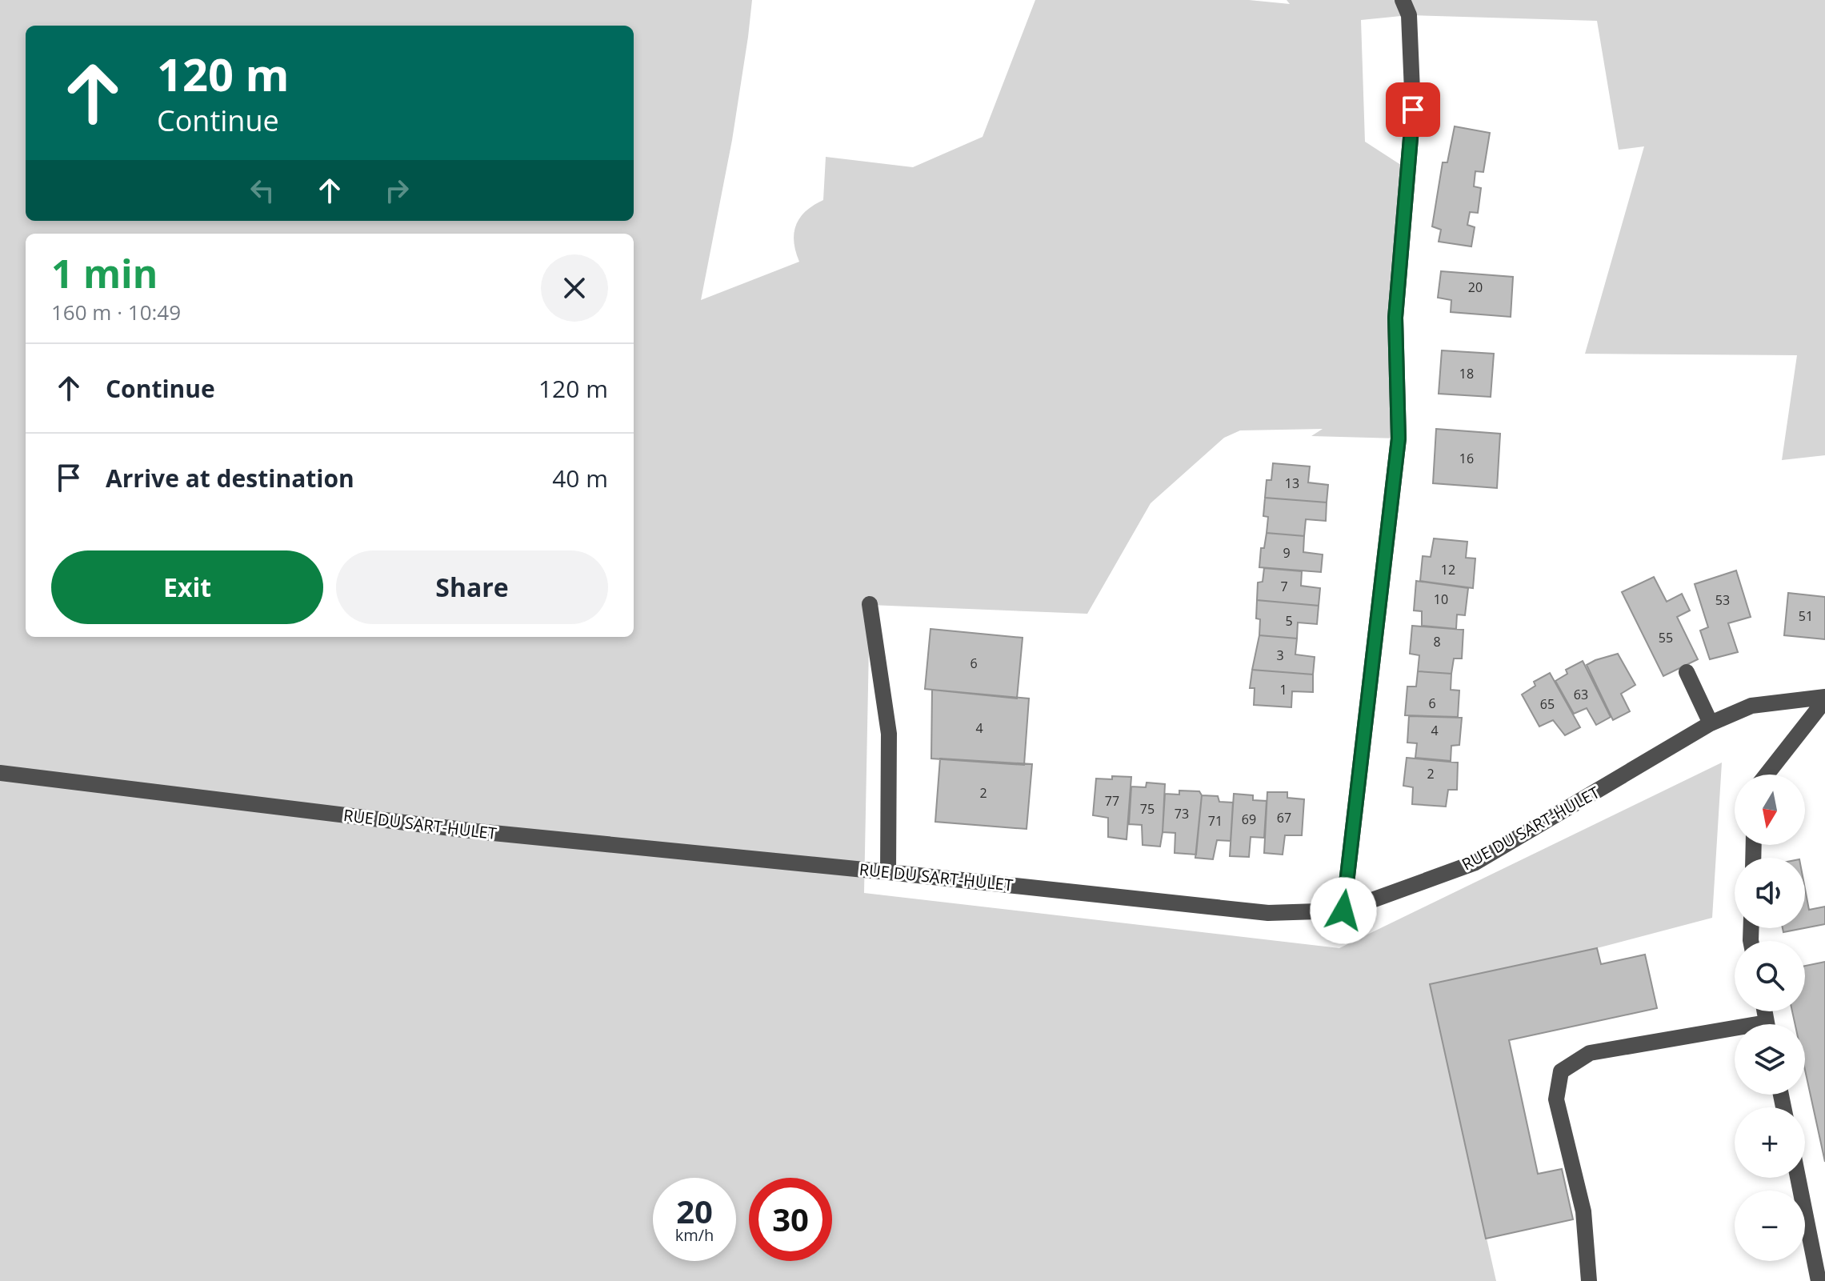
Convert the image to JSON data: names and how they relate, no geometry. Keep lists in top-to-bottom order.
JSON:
{
  "streets": {
    "street": ["RUE DU SART-HULET"]
  },
  "house_numbers": [
    "20",
    "18",
    "16",
    "13",
    "9",
    "12",
    "7",
    "10",
    "53",
    "51",
    "5",
    "55",
    "8",
    "3",
    "6",
    "1",
    "63",
    "6",
    "65",
    "4",
    "4",
    "2",
    "2",
    "77",
    "75",
    "73",
    "67",
    "69",
    "71"
  ],
  "north": "bottom",
  "page": {
    "turn": ["120 m", "Continue"],
    "heading": ["1 min", "160 m · 10:49"],
    "list": [
      {
        "name": "Continue",
        "value": "120 m"
      },
      {
        "name": "Arrive at destination",
        "value": "40 m"
      }
    ],
    "buttons": ["Exit", "Share"],
    "map_buttons": ["+", "−"],
    "speed": "20 km/h",
    "limit": "30"
  }
}
